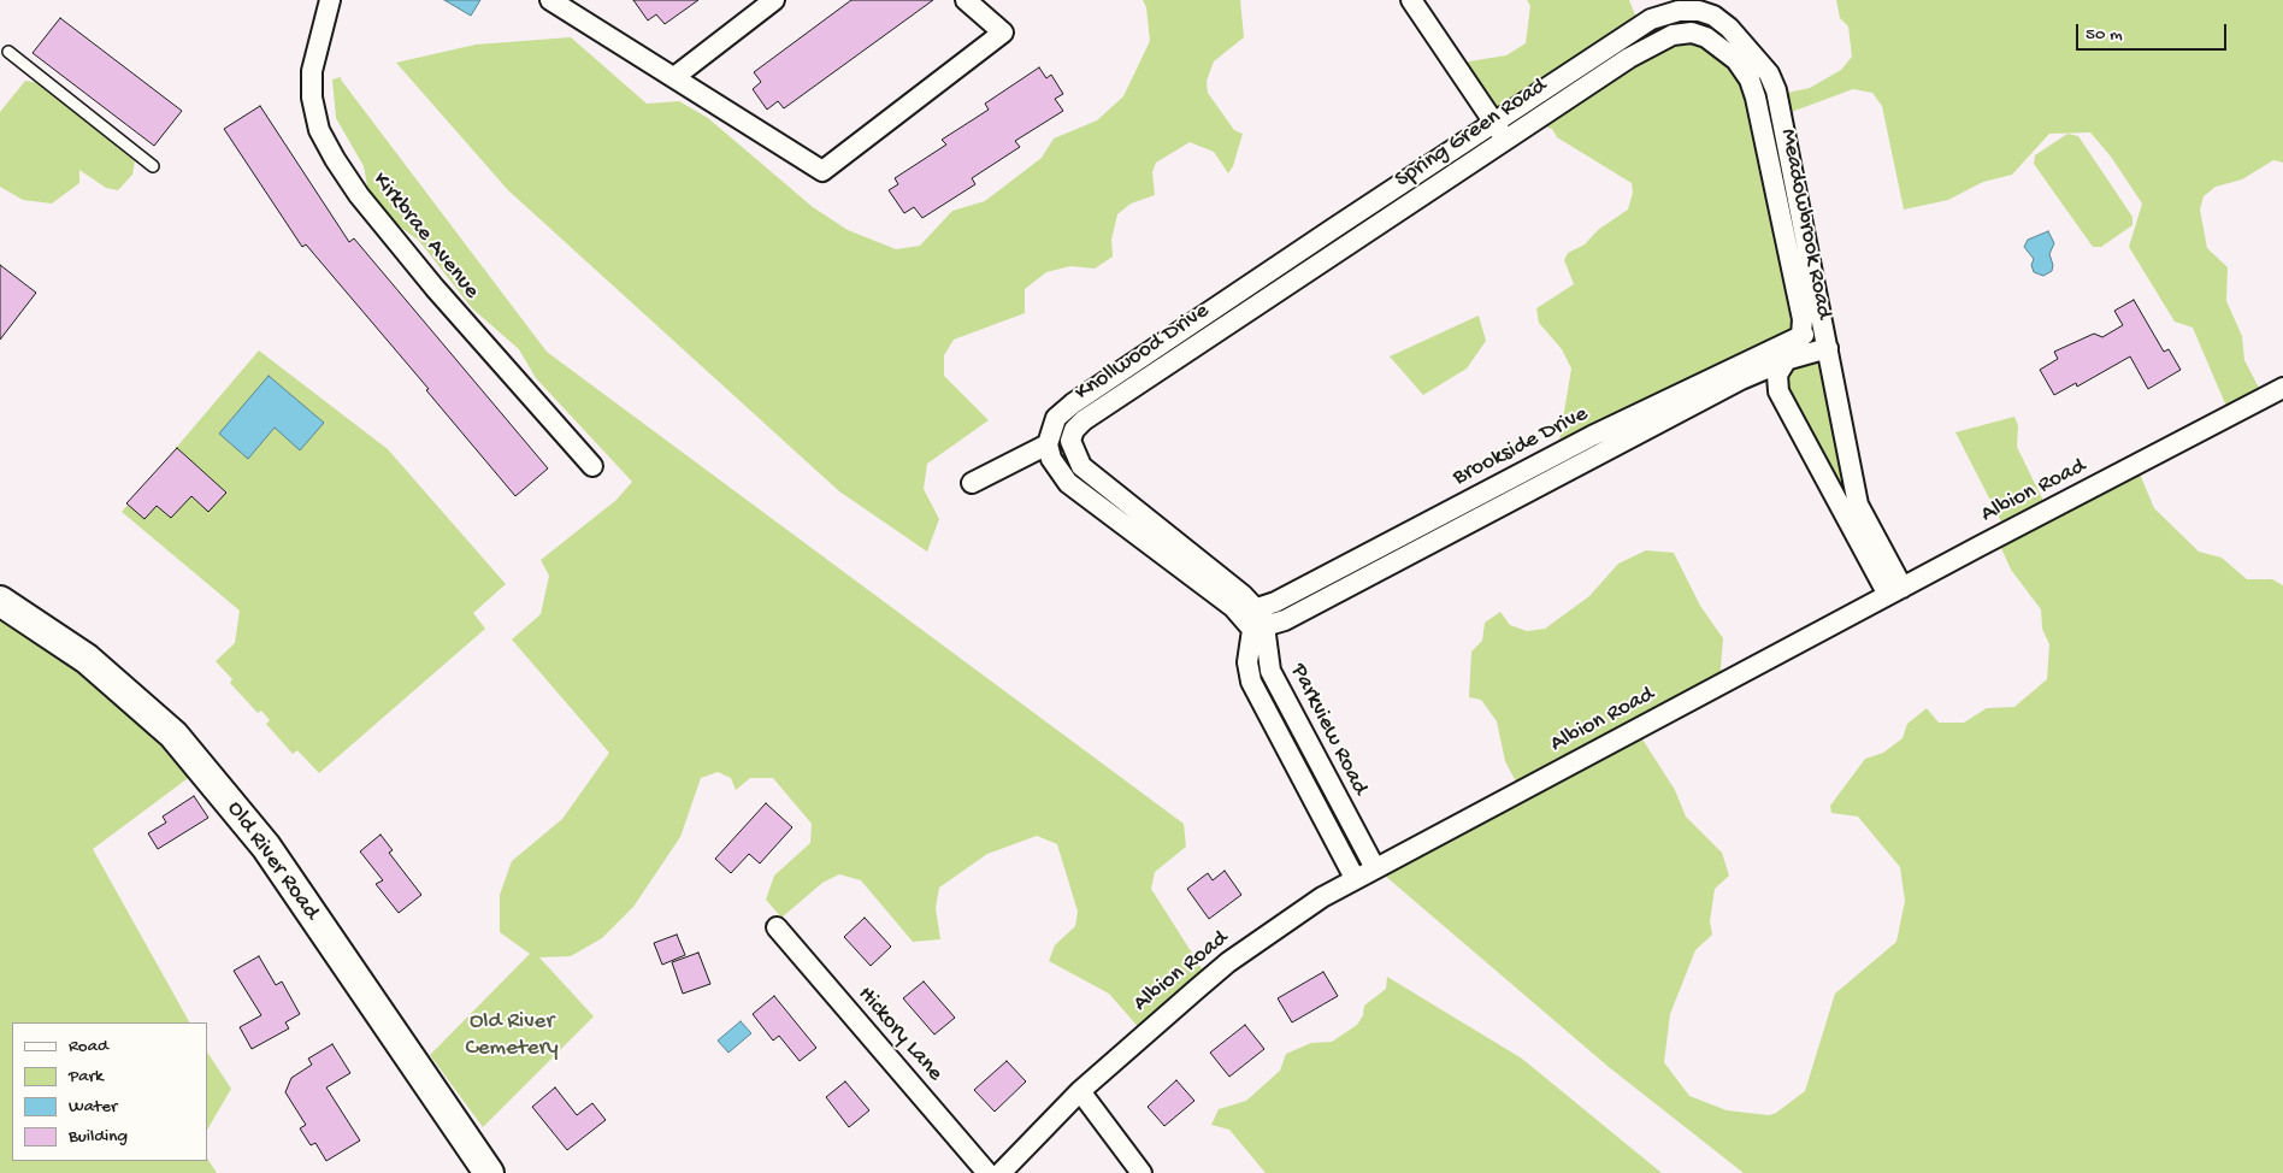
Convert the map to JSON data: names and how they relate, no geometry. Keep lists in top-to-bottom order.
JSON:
{
  "streets": {
    "main road": ["Old River Road"],
    "street": [
      "Spring Green Road",
      "Meadowbrook Road",
      "Kirkbrae Avenue",
      "Knollwood Drive",
      "Brookside Drive",
      "Albion Road",
      "Parkview Road",
      "Hickory Lane"
    ]
  },
  "crossings": [
    ["Spring Green Road", "Meadowbrook Road"],
    ["Spring Green Road", "Knollwood Drive"],
    ["Meadowbrook Road", "Brookside Drive"],
    ["Meadowbrook Road", "Albion Road"],
    ["Knollwood Drive", "Brookside Drive"],
    ["Knollwood Drive", "Parkview Road"],
    ["Brookside Drive", "Parkview Road"],
    ["Albion Road", "Parkview Road"]
  ],
  "parks": ["Old River Cemetery"],
  "legend": [
    "Road",
    "Park",
    "Water",
    "Building"
  ],
  "scale_bar": "50 m"
}
